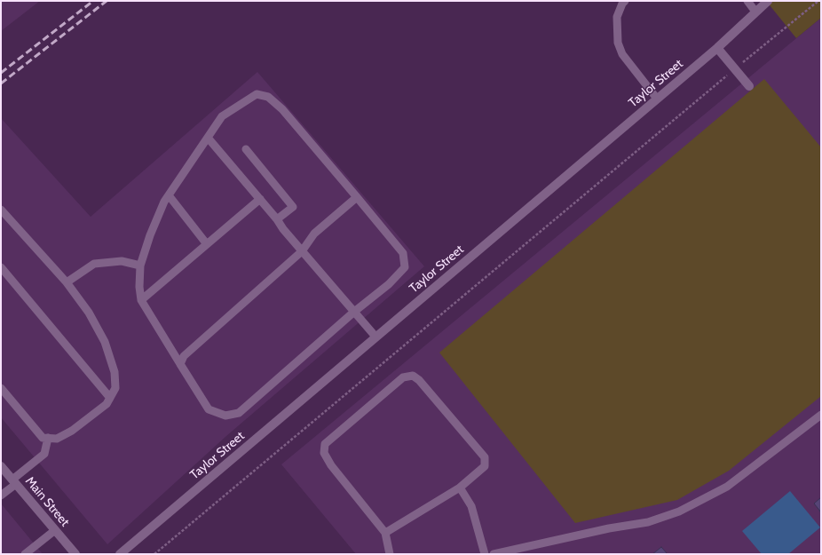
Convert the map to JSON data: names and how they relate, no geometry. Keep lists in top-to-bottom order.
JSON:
{
  "streets": {
    "street": ["Taylor Street", "Main Street"]
  }
}
